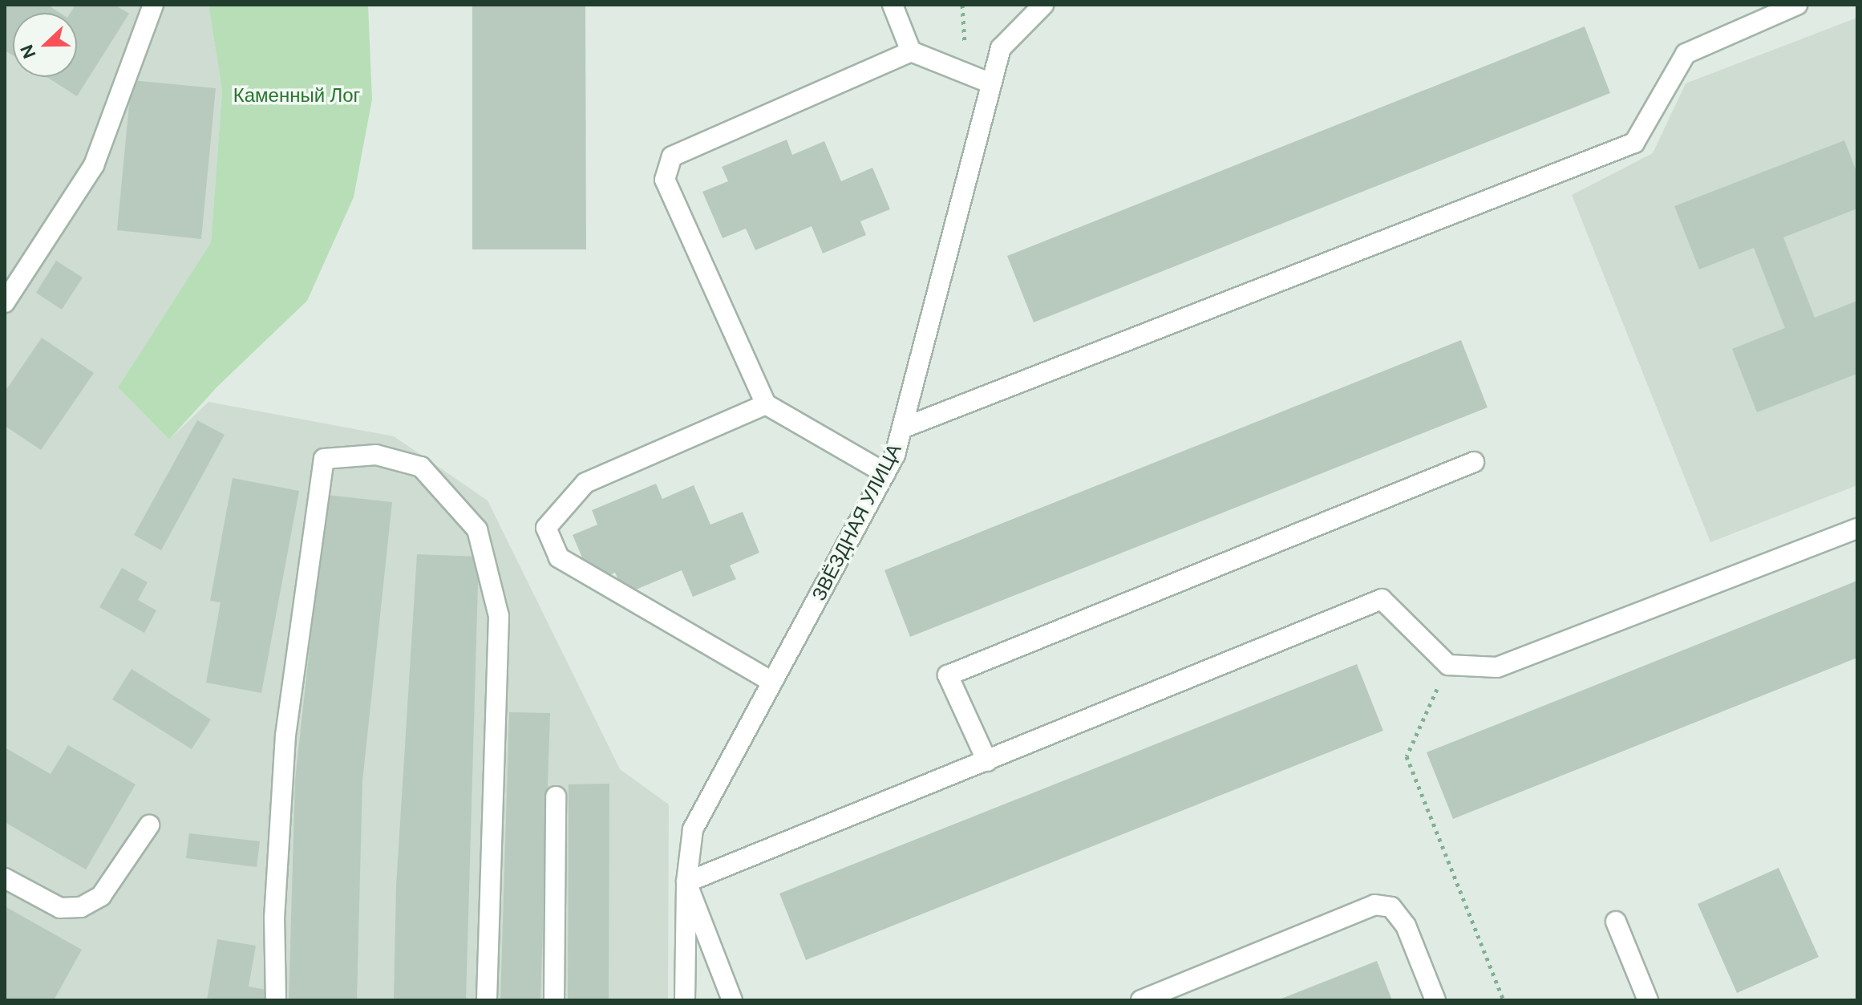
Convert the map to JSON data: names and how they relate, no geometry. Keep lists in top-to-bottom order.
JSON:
{
  "streets": {
    "street": ["ЗВЁЗДНАЯ УЛИЦА"]
  },
  "parks": ["Каменный Лог"],
  "north": "left"
}
